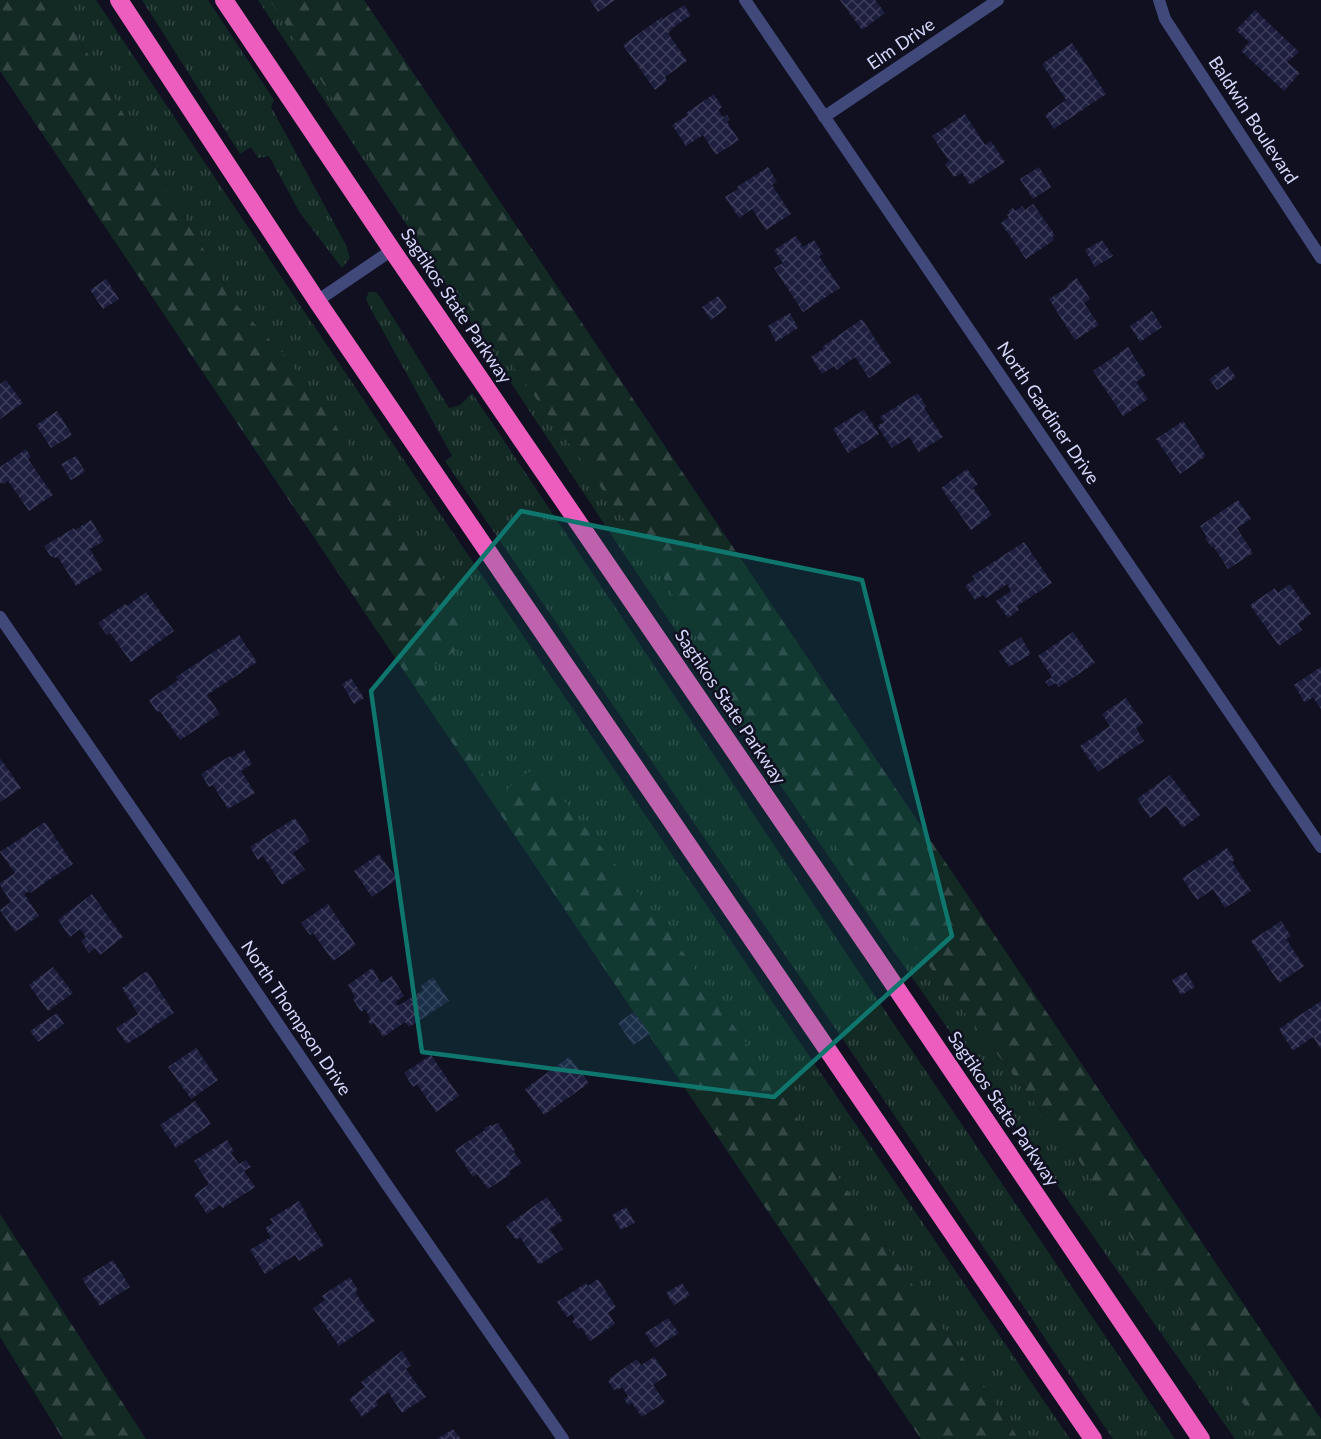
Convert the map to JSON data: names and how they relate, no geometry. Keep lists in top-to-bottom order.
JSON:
{
  "streets": {
    "highway": ["Sagtikos State Parkway"],
    "street": [
      "Elm Drive",
      "Baldwin Boulevard",
      "North Gardiner Drive",
      "North Thompson Drive"
    ]
  },
  "crossings": [
    ["Elm Drive", "North Gardiner Drive"]
  ]
}
